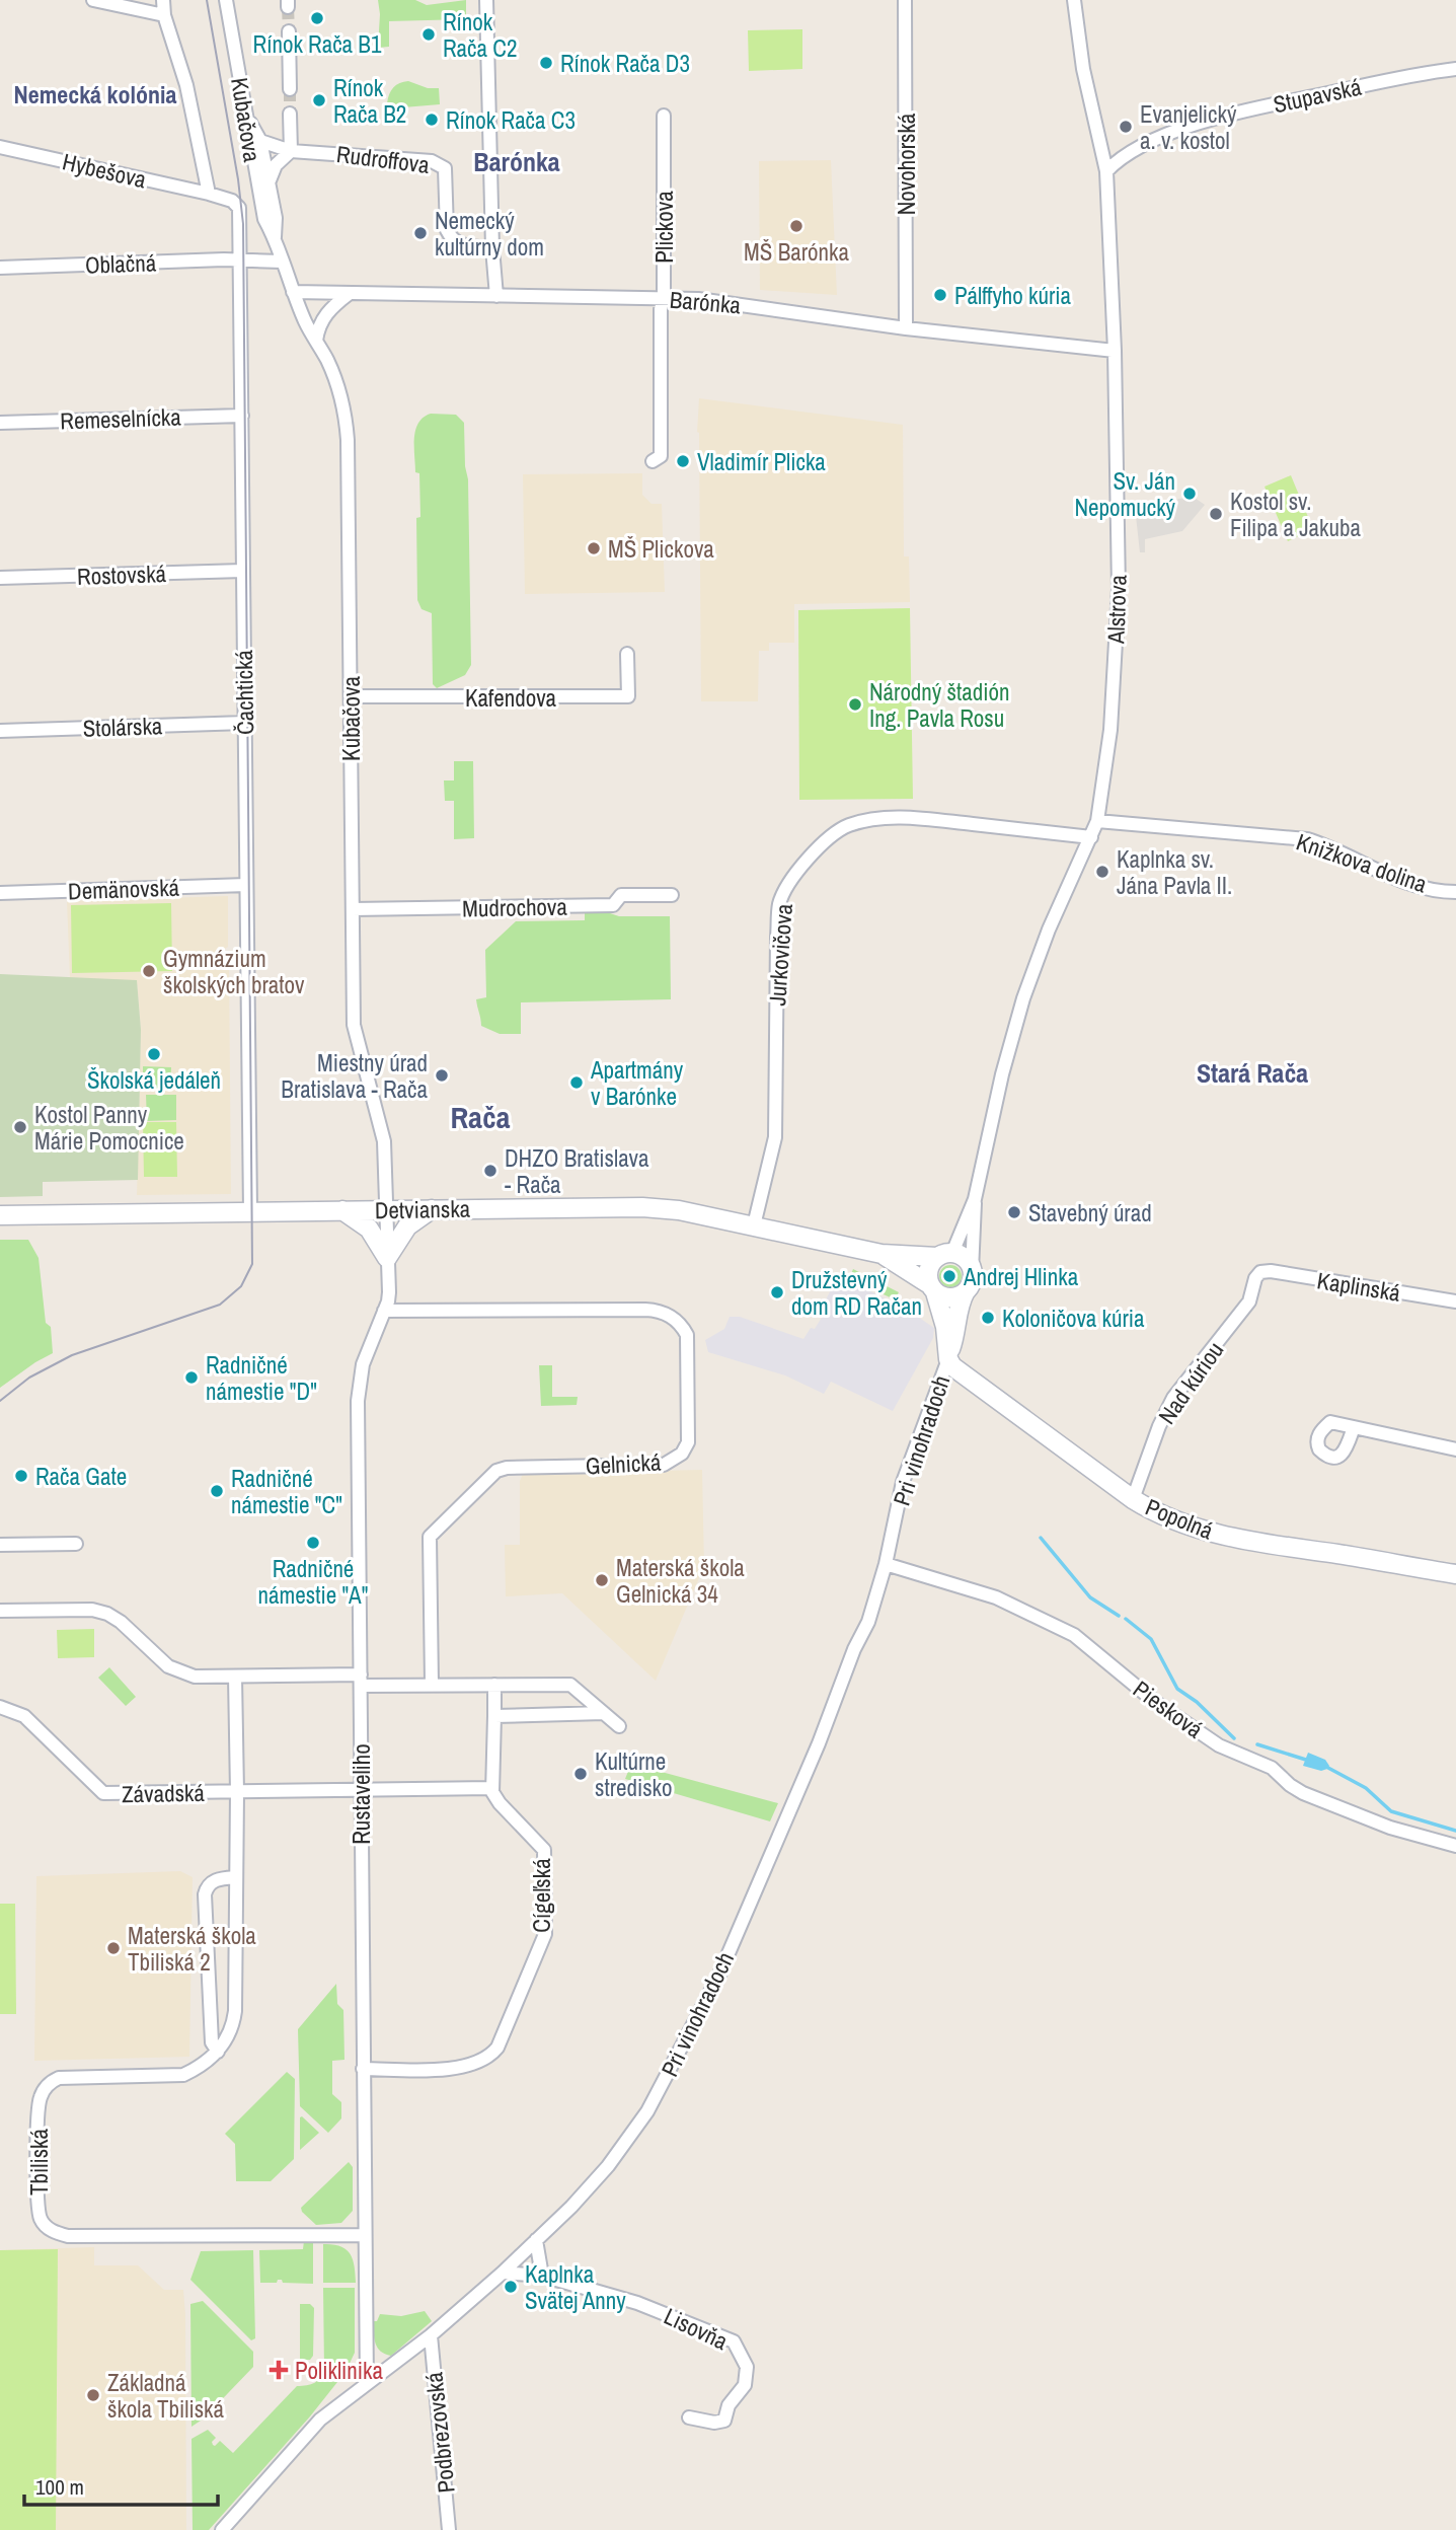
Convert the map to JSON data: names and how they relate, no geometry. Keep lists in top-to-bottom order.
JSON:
{
  "streets": {
    "street": [
      "Stupavská",
      "Kubačova",
      "Rudroffova",
      "Novohorská",
      "Hybešova",
      "Plickova",
      "Oblačná",
      "Barónka",
      "Remeselnícka",
      "Rostovská",
      "Alstrova",
      "Čachtická",
      "Kafendova",
      "Stolárska",
      "Knižkova dolina",
      "Demänovská",
      "Mudrochova",
      "Jurkovičova",
      "Detvianska",
      "Kaplinská",
      "Nad kúriou",
      "Pri vinohradoch",
      "Gelnická",
      "Popolná",
      "Piesková",
      "Závadská",
      "Rustaveliho",
      "Cígeľská",
      "Tbiliská",
      "Lisovňa",
      "Podbrezovská"
    ]
  },
  "crossings": [
    ["Stupavská", "Alstrova"],
    ["Kubačova", "Rudroffova"],
    ["Kubačova", "Oblačná"],
    ["Kubačova", "Barónka"],
    ["Kubačova", "Kafendova"],
    ["Kubačova", "Mudrochova"],
    ["Kubačova", "Detvianska"],
    ["Kubačova", "Rustaveliho"],
    ["Novohorská", "Barónka"],
    ["Hybešova", "Čachtická"],
    ["Plickova", "Barónka"],
    ["Oblačná", "Čachtická"],
    ["Barónka", "Alstrova"],
    ["Remeselnícka", "Čachtická"],
    ["Rostovská", "Čachtická"],
    ["Alstrova", "Knižkova dolina"],
    ["Alstrova", "Jurkovičova"],
    ["Alstrova", "Detvianska"],
    ["Alstrova", "Pri vinohradoch"],
    ["Čachtická", "Stolárska"],
    ["Čachtická", "Demänovská"],
    ["Čachtická", "Detvianska"],
    ["Jurkovičova", "Detvianska"],
    ["Detvianska", "Pri vinohradoch"],
    ["Detvianska", "Rustaveliho"],
    ["Kaplinská", "Nad kúriou"],
    ["Nad kúriou", "Popolná"],
    ["Pri vinohradoch", "Popolná"],
    ["Pri vinohradoch", "Piesková"],
    ["Pri vinohradoch", "Rustaveliho"],
    ["Pri vinohradoch", "Lisovňa"],
    ["Pri vinohradoch", "Podbrezovská"],
    ["Gelnická", "Rustaveliho"],
    ["Závadská", "Rustaveliho"],
    ["Závadská", "Tbiliská"],
    ["Rustaveliho", "Cígeľská"],
    ["Rustaveliho", "Tbiliská"]
  ],
  "districts": [
    "Nemecká kolónia",
    "Barónka",
    "Stará Rača",
    "Rača"
  ],
  "places": {
    "other": [
      "Rínok Rača B1",
      "Rínok Rača C2",
      "Rínok Rača D3",
      "Rínok Rača B2",
      "Rínok Rača C3",
      "Evanjelický a. v. kostol",
      "MŠ Barónka",
      "Nemecký kultúrny dom",
      "Pálffyho kúria",
      "Vladimír Plicka",
      "Sv. Ján Nepomucký",
      "Kostol sv. Filipa a Jakuba",
      "MŠ Plickova",
      "Národný štadión Ing. Pavla Rosu",
      "Kaplnka sv. Jána Pavla II.",
      "Gymnázium školských bratov",
      "Školská jedáleň",
      "Miestny úrad Bratislava - Rača",
      "Apartmány v Barónke",
      "Kostol Panny Márie Pomocnice",
      "DHZO Bratislava - Rača",
      "Stavebný úrad",
      "Andrej Hlinka",
      "Družstevný dom RD Račan",
      "Koloničova kúria",
      "Radničné námestie \"D\"",
      "Rača Gate",
      "Radničné námestie \"C\"",
      "Radničné námestie \"A\"",
      "Materská škola Gelnická 34",
      "Kultúrne stredisko",
      "Materská škola Tbiliská 2",
      "Kaplnka Svätej Anny",
      "Základná škola Tbiliská"
    ],
    "health": ["Poliklinika"]
  },
  "scale_bar": "100 m"
}
